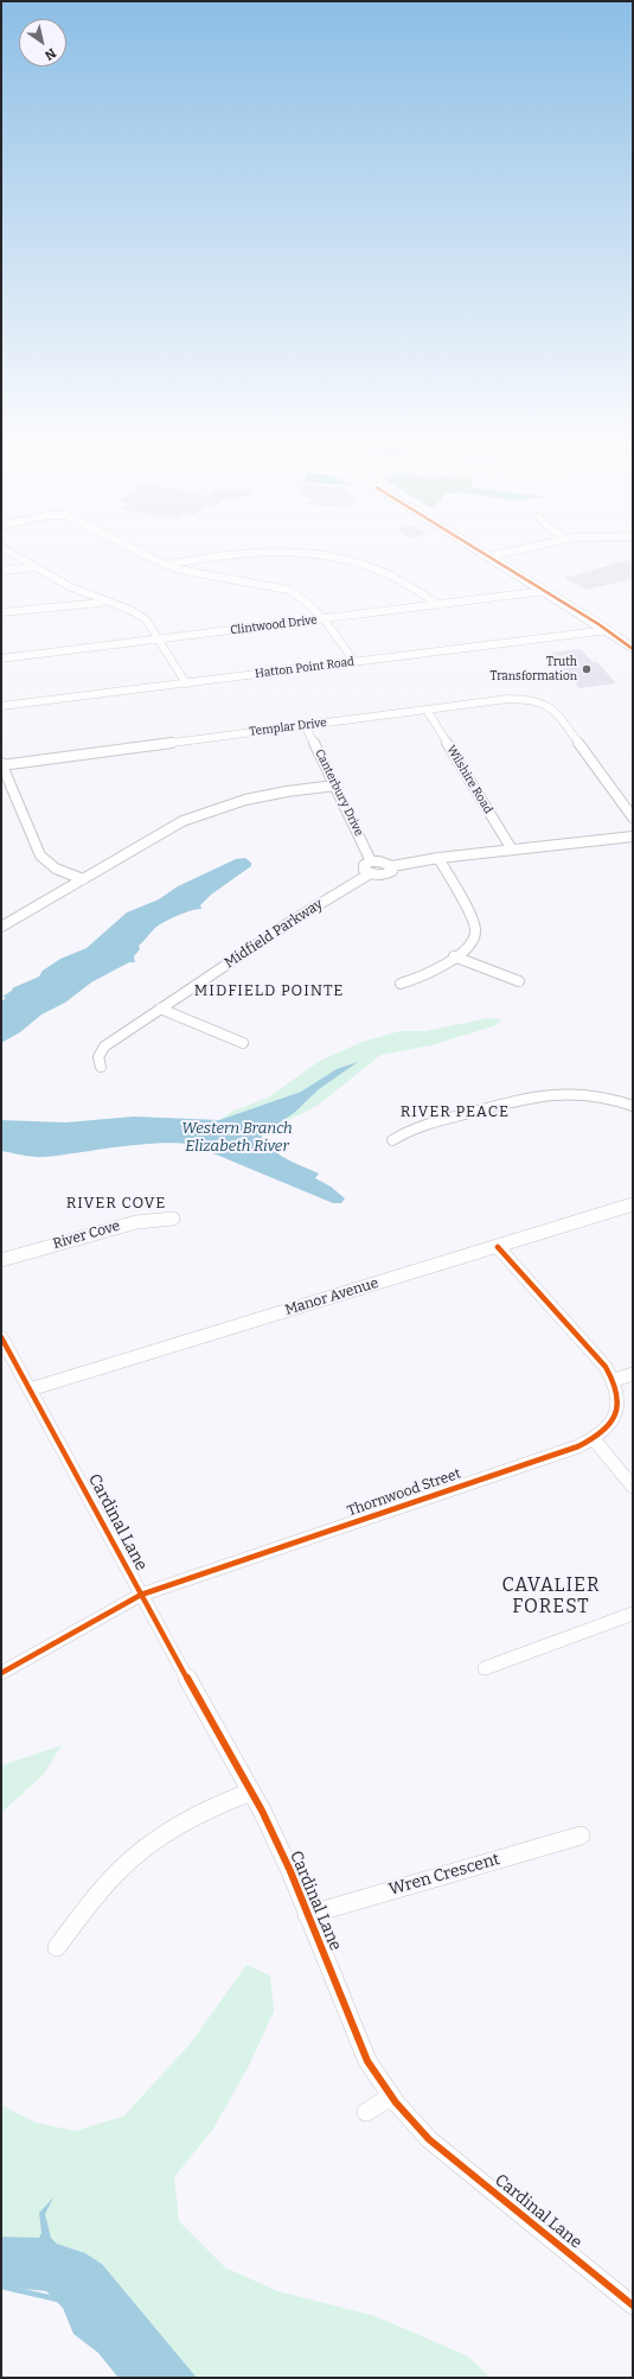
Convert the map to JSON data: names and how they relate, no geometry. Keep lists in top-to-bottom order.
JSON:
{
  "streets": {
    "street": [
      "Clintwood Drive",
      "Hatton Point Road",
      "Templar Drive",
      "Wilshire Road",
      "Canterbury Drive",
      "Midfield Parkway",
      "River Cove",
      "Manor Avenue",
      "Thornwood Street",
      "Cardinal Lane",
      "Wren Crescent"
    ]
  },
  "crossings": [
    ["Templar Drive", "Wilshire Road"],
    ["Templar Drive", "Canterbury Drive"],
    ["Manor Avenue", "Thornwood Street"],
    ["Manor Avenue", "Cardinal Lane"],
    ["Thornwood Street", "Cardinal Lane"],
    ["Cardinal Lane", "Wren Crescent"]
  ],
  "districts": [
    "MIDFIELD POINTE",
    "RIVER PEACE",
    "RIVER COVE",
    "CAVALIER FOREST"
  ],
  "water": ["Western Branch Elizabeth River"],
  "places": ["Truth Transformation"],
  "north": "bottom right"
}
